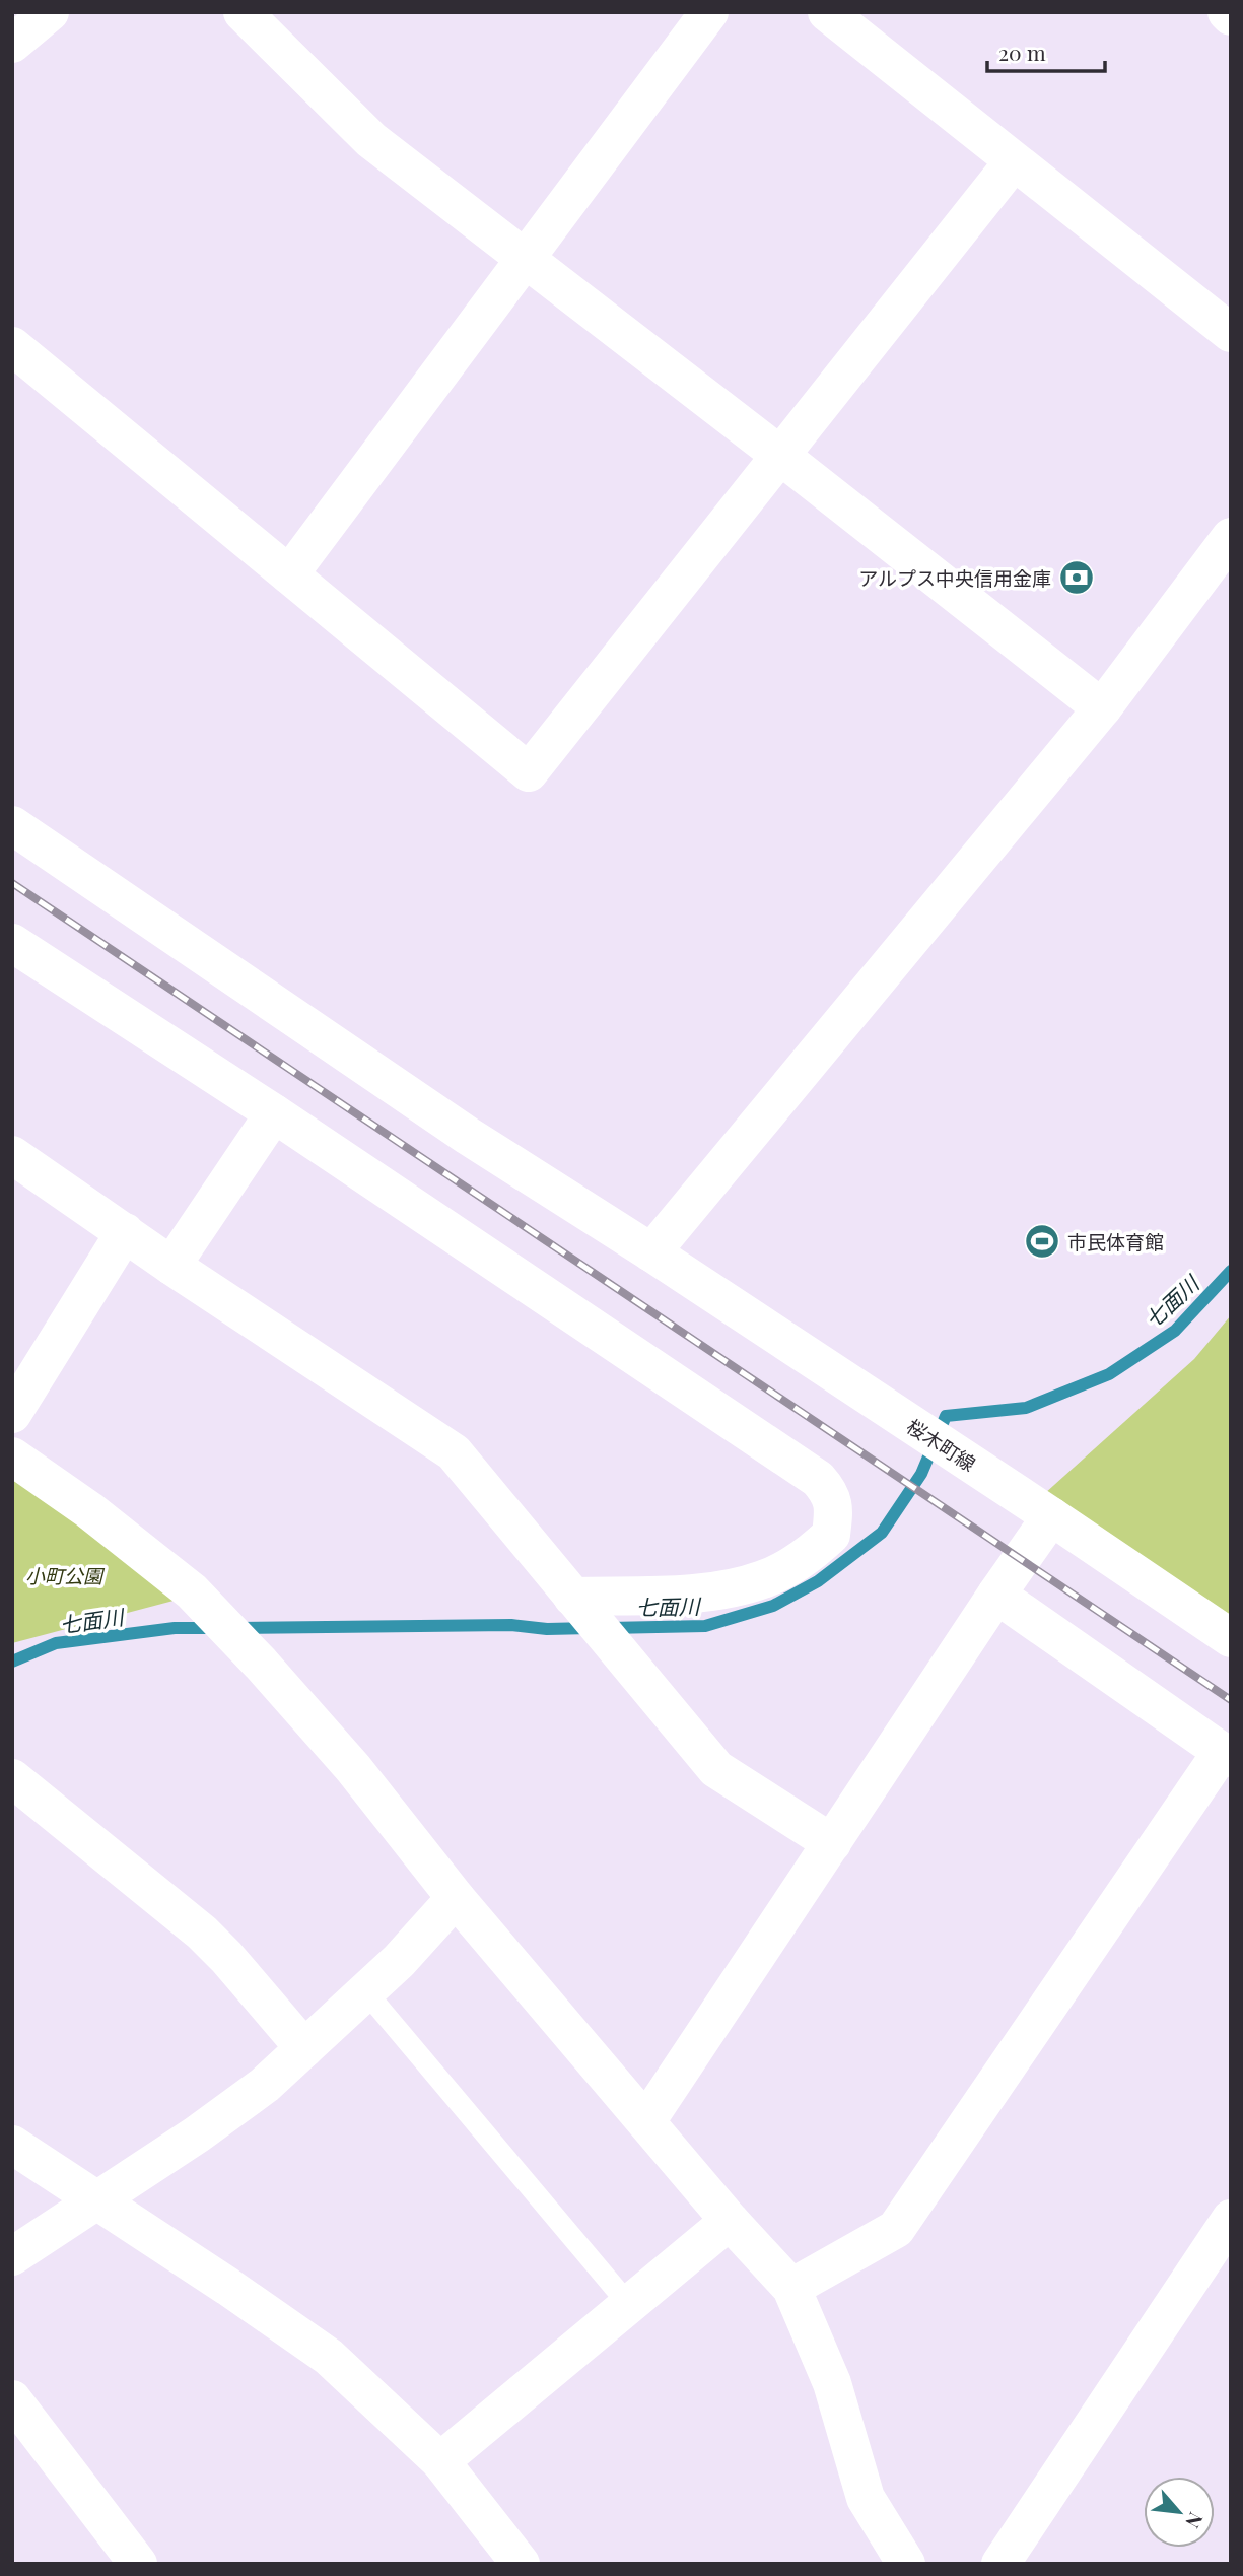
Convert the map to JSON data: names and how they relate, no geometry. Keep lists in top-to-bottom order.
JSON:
{
  "streets": {
    "street": ["桜木町線"]
  },
  "water": ["七面川"],
  "parks": ["小町公園"],
  "places": {
    "bank": ["アルプス中央信用金庫"],
    "sports": ["市民体育館"]
  },
  "scale_bar": "20 m",
  "north": "bottom right"
}
